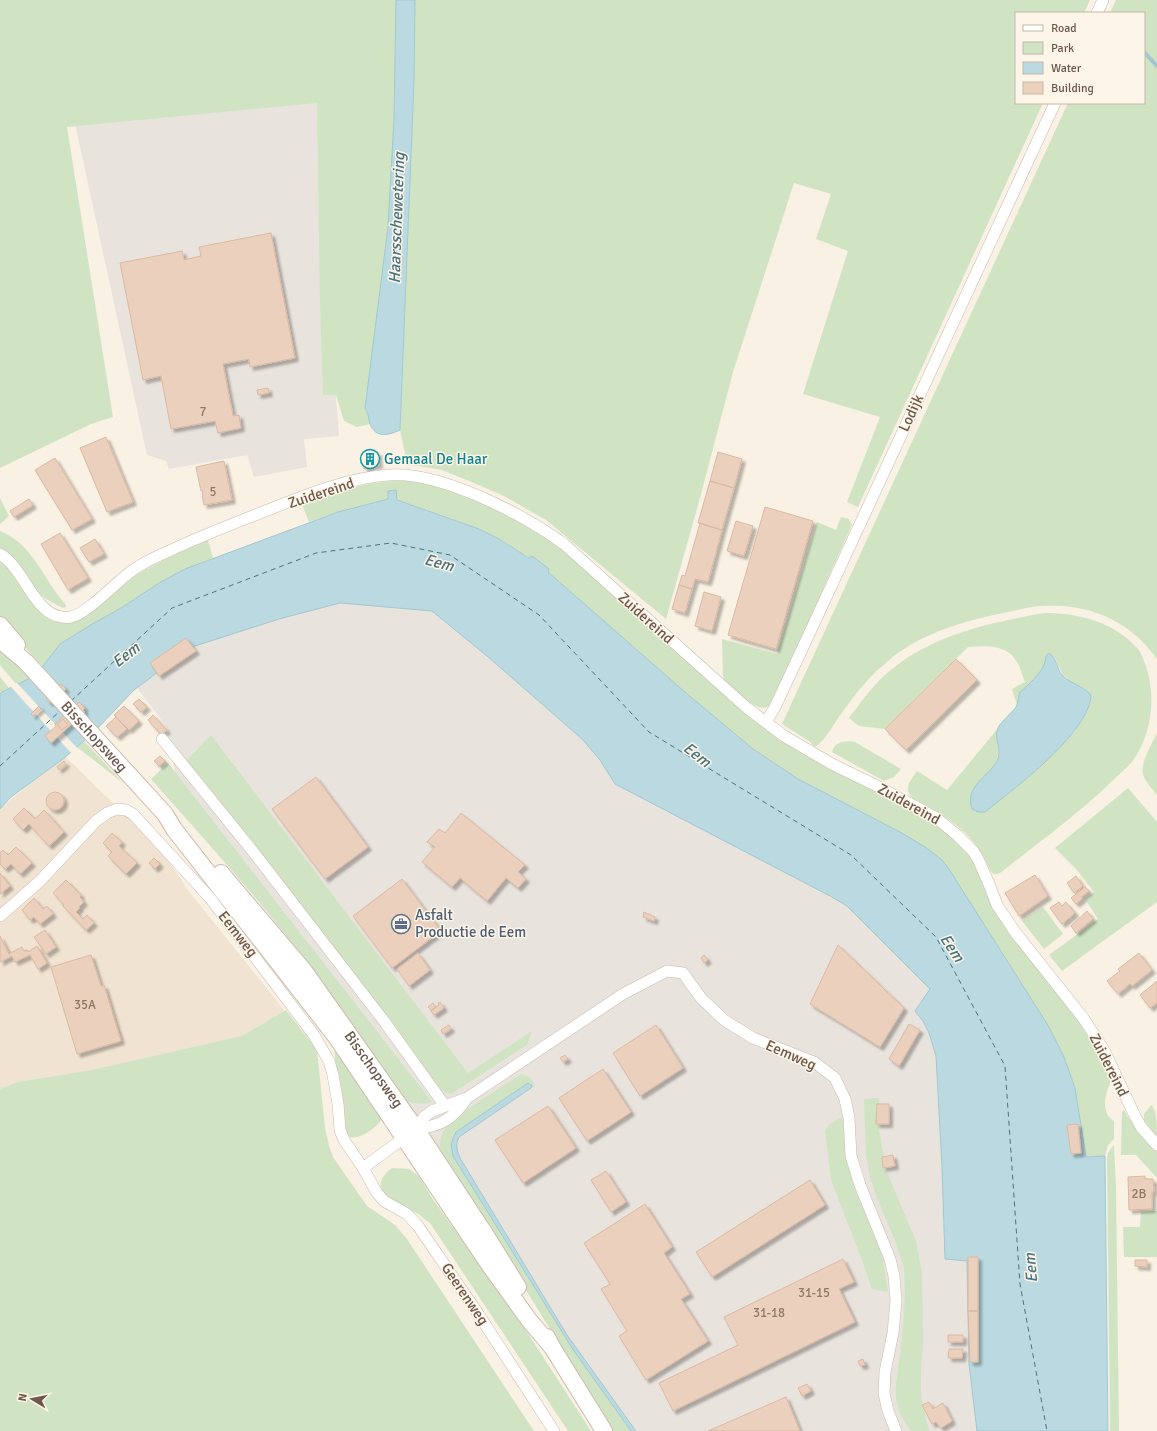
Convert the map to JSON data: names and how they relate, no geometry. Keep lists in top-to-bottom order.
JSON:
{
  "streets": {
    "main road": ["Bisschopsweg"],
    "street": [
      "Lodijk",
      "Zuidereind",
      "Eemweg",
      "Geerenweg"
    ]
  },
  "crossings": [
    ["Lodijk", "Zuidereind"],
    ["Bisschopsweg", "Eemweg"],
    ["Eemweg", "Geerenweg"]
  ],
  "water": ["Haarsschewetering", "Eem"],
  "places": {
    "building": ["Gemaal De Haar"],
    "office": ["Asfalt Productie de Eem"]
  },
  "house_numbers": [
    "7",
    "5",
    "35A",
    "2B",
    "31-15",
    "31-18"
  ],
  "legend": [
    "Road",
    "Park",
    "Water",
    "Building"
  ],
  "north": "left"
}
